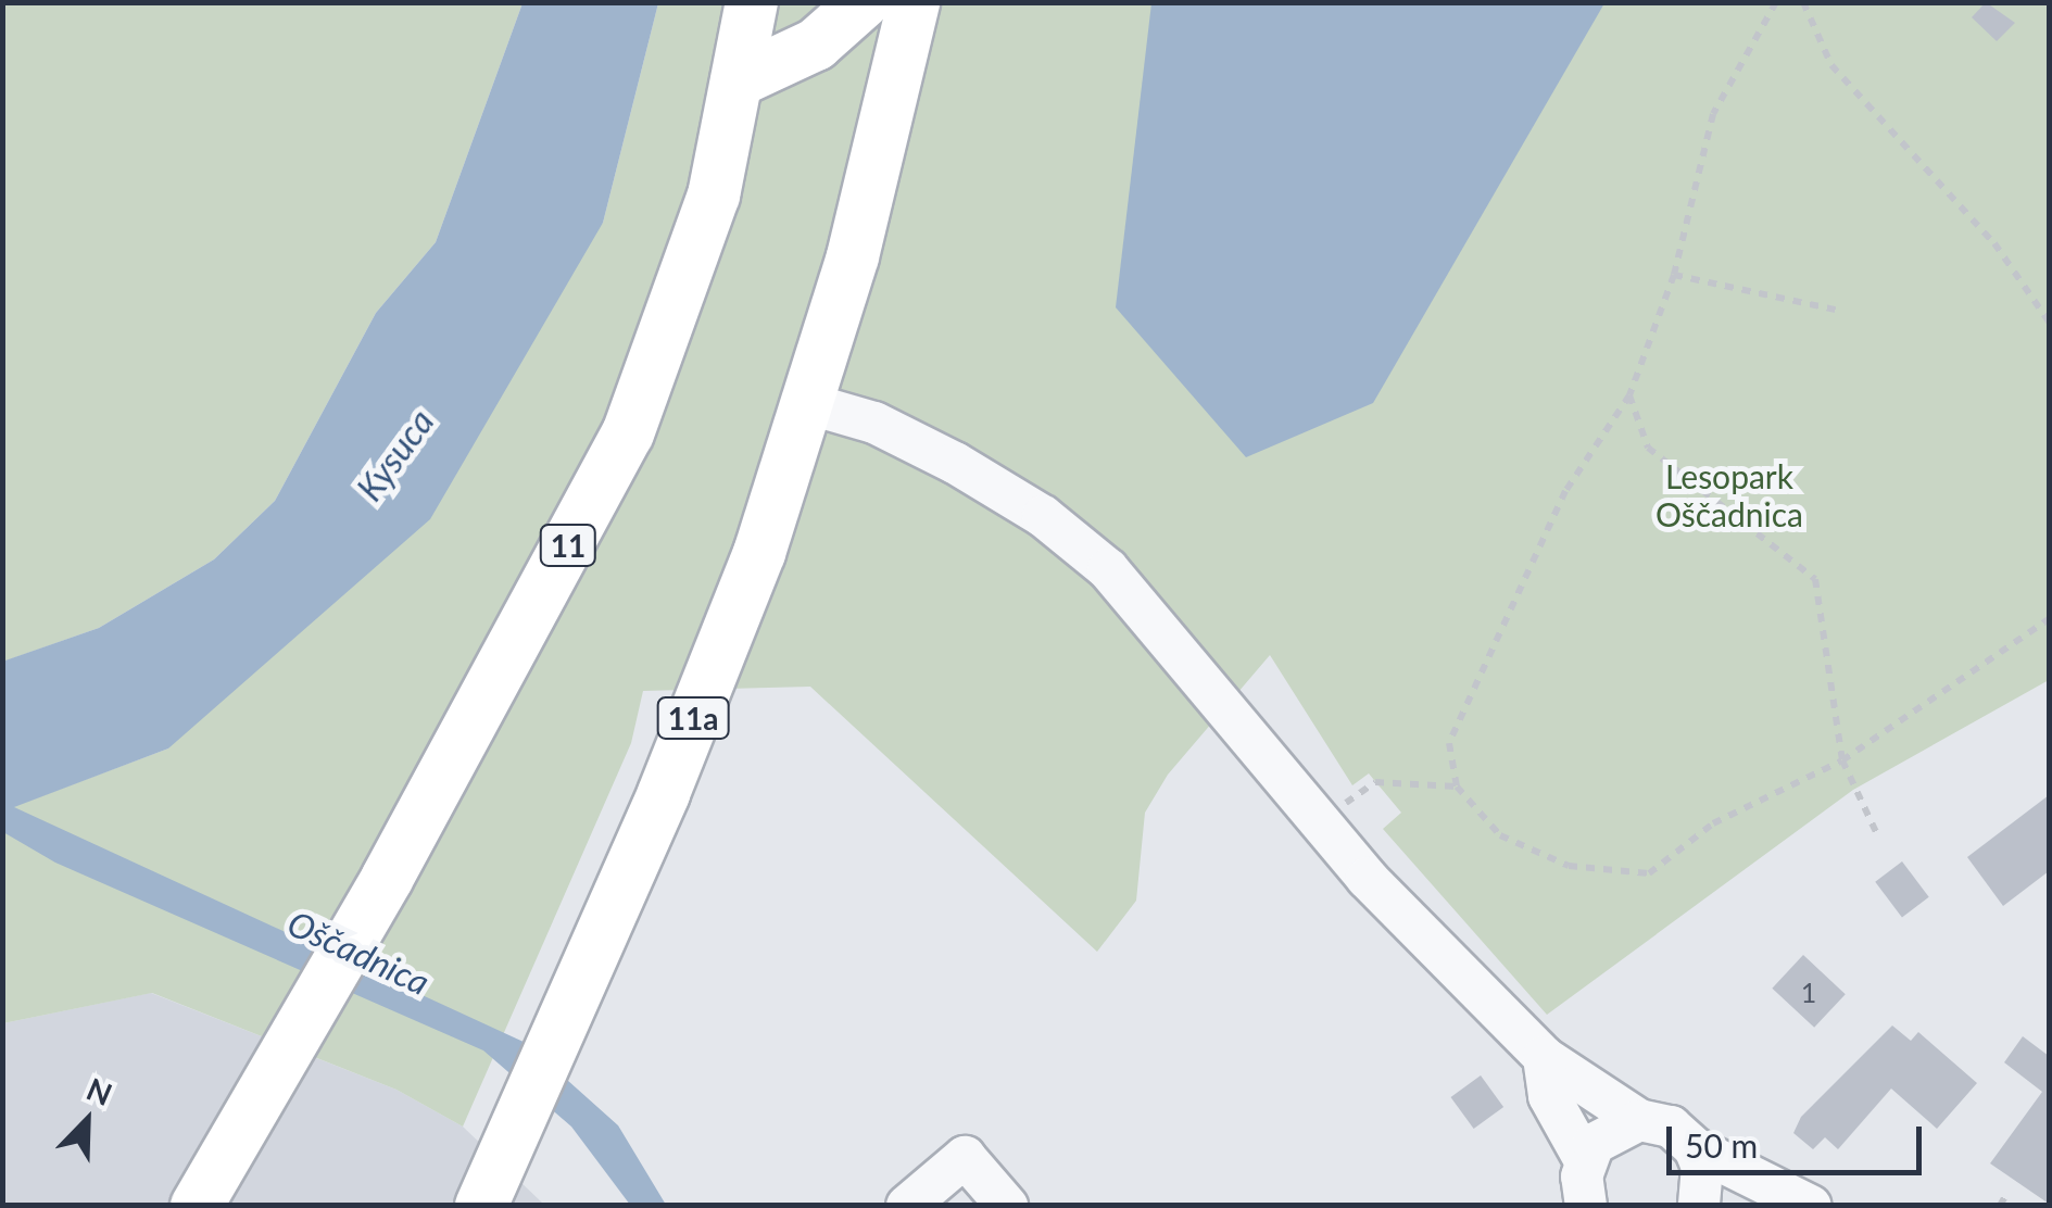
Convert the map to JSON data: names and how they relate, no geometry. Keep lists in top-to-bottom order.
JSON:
{
  "streets": {
    "main road": ["11", "11a"]
  },
  "water": ["Kysuca", "Oščadnica"],
  "parks": ["Lesopark Oščadnica"],
  "house_numbers": ["1"],
  "scale_bar": "50 m",
  "north": "top right"
}
